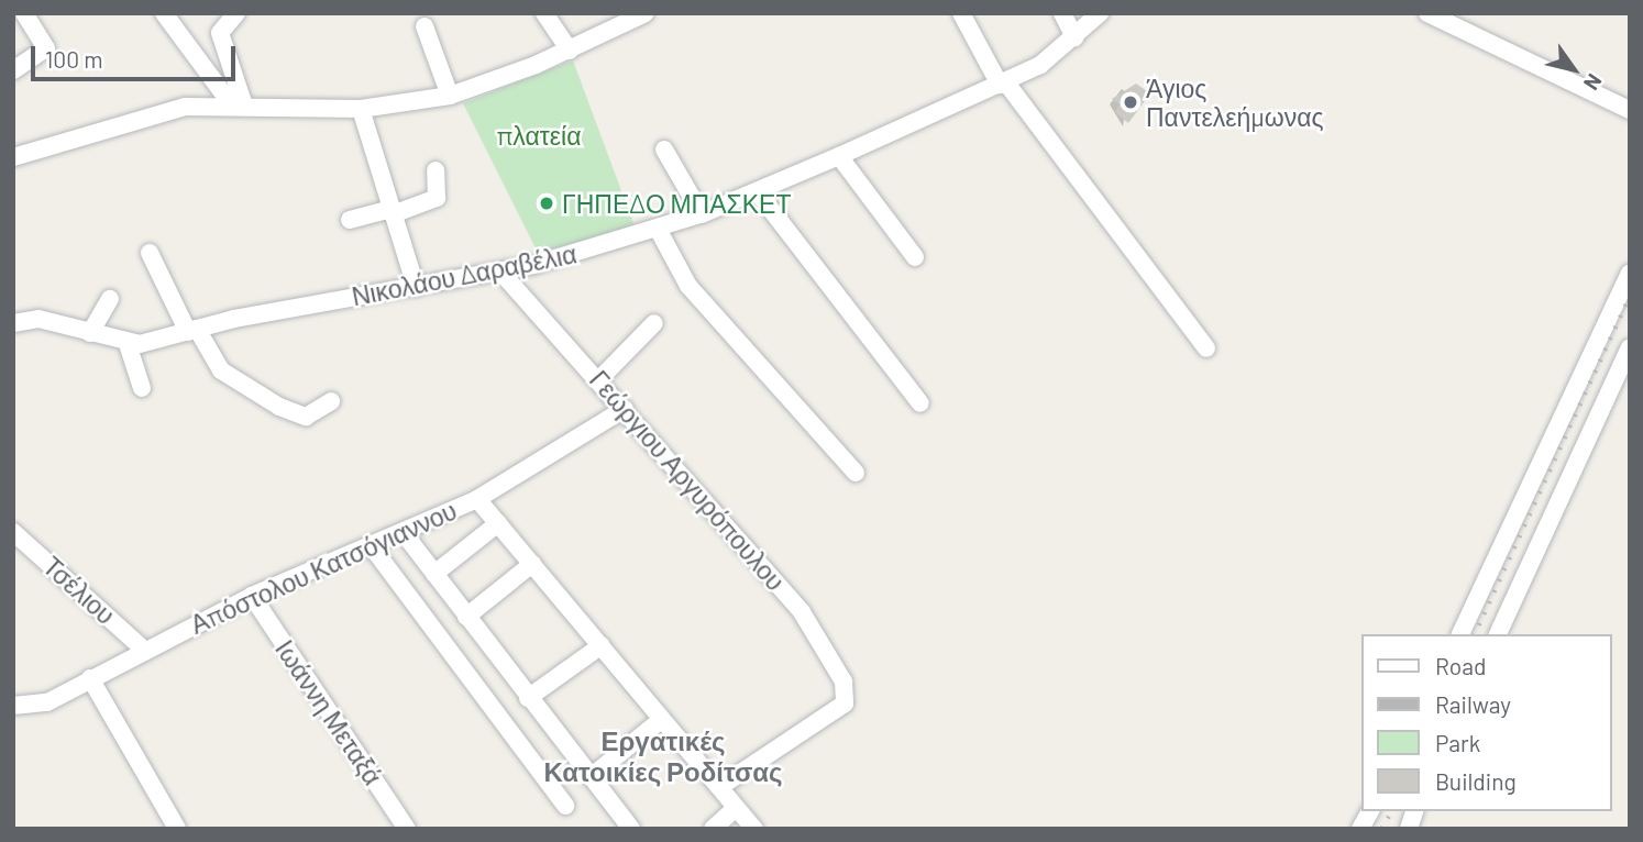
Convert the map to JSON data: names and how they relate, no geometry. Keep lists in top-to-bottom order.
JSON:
{
  "streets": {
    "street": [
      "Νικολάου Δαραβέλια",
      "Γεώργιου Αργυρόπουλου",
      "Απόστολου Κατσόγιαννου",
      "Τσέλιου",
      "Ιωάννη Μεταξά"
    ]
  },
  "crossings": [
    ["Νικολάου Δαραβέλια", "Γεώργιου Αργυρόπουλου"],
    ["Γεώργιου Αργυρόπουλου", "Απόστολου Κατσόγιαννου"],
    ["Απόστολου Κατσόγιαννου", "Τσέλιου"],
    ["Απόστολου Κατσόγιαννου", "Ιωάννη Μεταξά"]
  ],
  "districts": ["Εργατικές Κατοικίες Ροδίτσας"],
  "parks": ["πλατεία"],
  "places": ["Άγιος Παντελεήμωνας", "ΓΗΠΕΔΟ ΜΠΑΣΚΕΤ"],
  "legend": [
    "Road",
    "Railway",
    "Park",
    "Building"
  ],
  "scale_bar": "100 m",
  "north": "bottom right"
}
